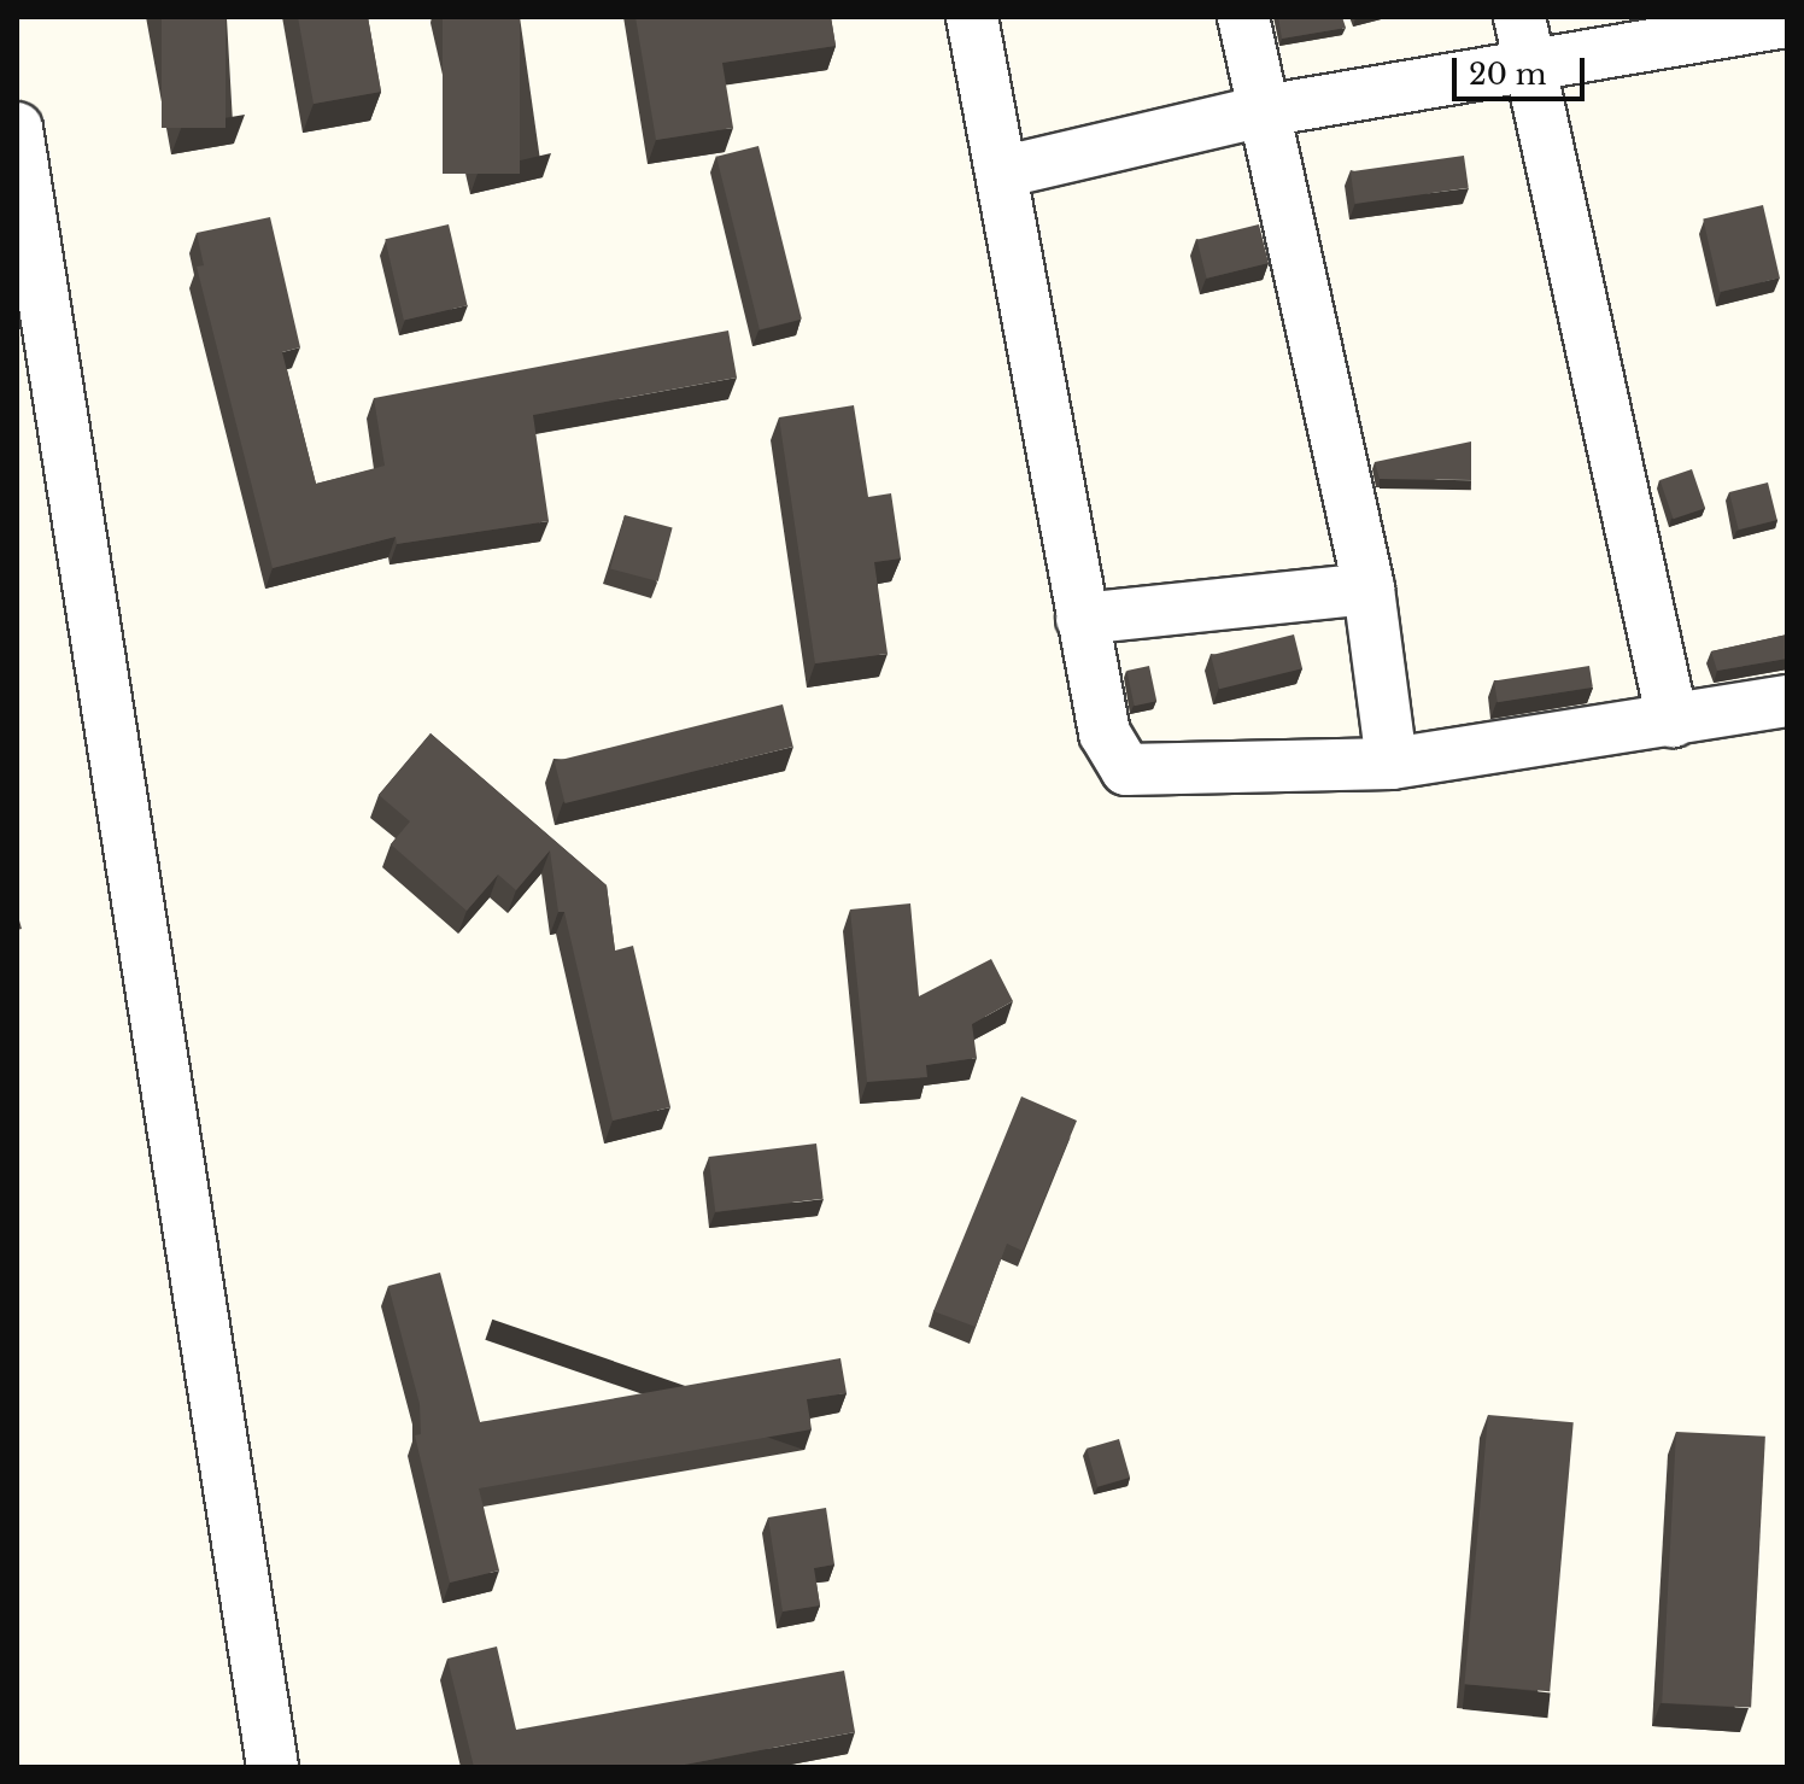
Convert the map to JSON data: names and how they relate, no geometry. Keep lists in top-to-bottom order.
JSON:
{
  "scale_bar": "20 m"
}
